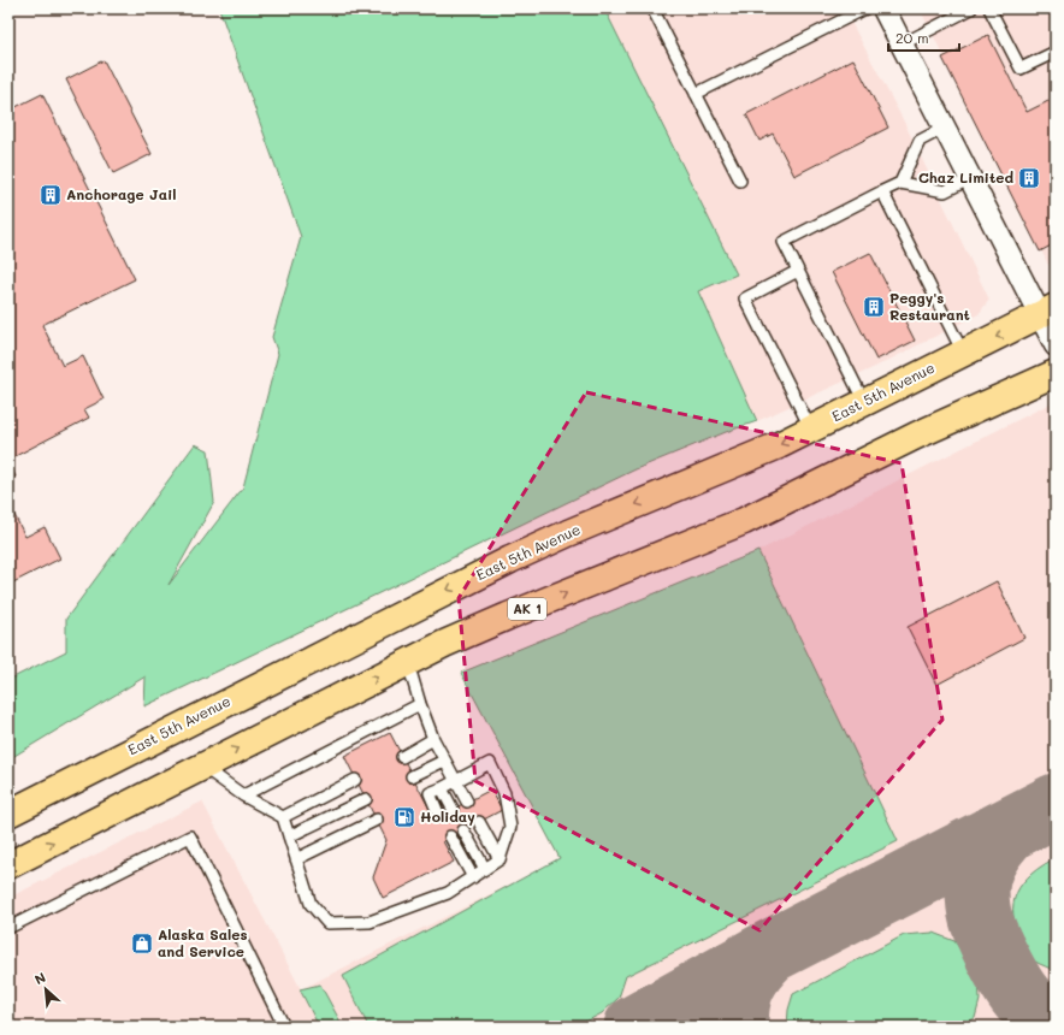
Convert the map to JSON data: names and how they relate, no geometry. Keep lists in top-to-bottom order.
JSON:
{
  "streets": {
    "highway": ["East 5th Avenue", "AK 1"]
  },
  "places": {
    "building": ["Chaz Limited", "Anchorage Jail", "Peggy's Restaurant"],
    "fuel station": ["Holiday"],
    "shop": ["Alaska Sales and Service"]
  },
  "scale_bar": "20 m",
  "north": "top left"
}
